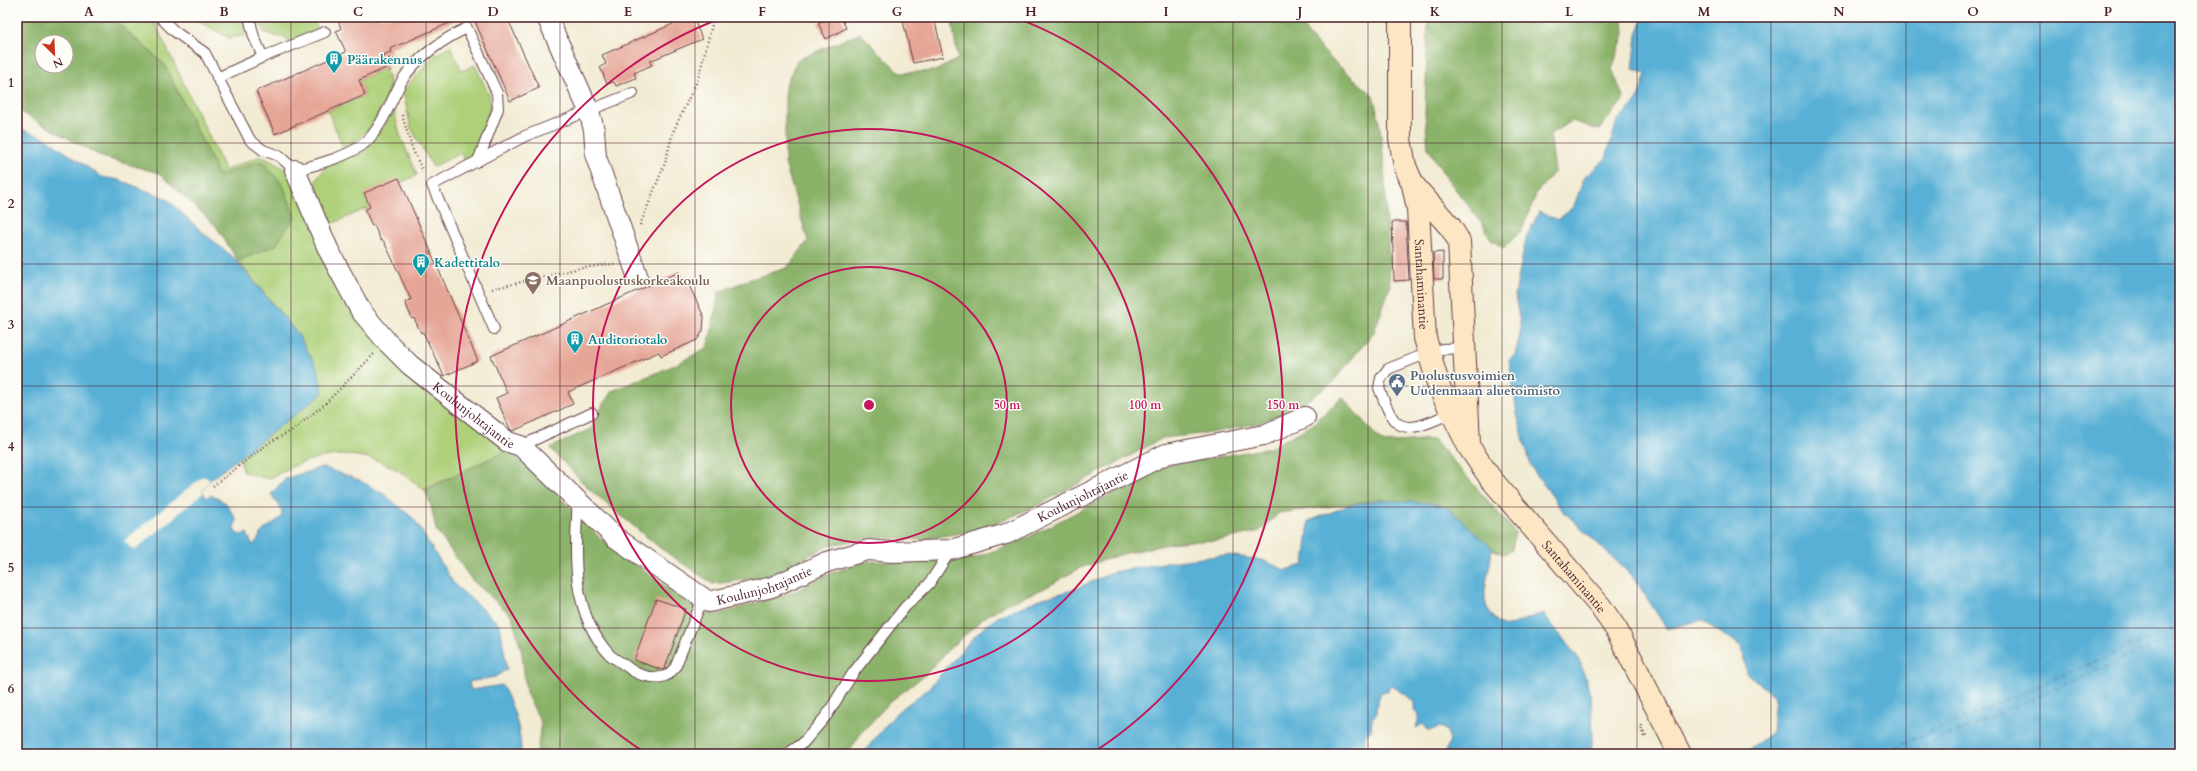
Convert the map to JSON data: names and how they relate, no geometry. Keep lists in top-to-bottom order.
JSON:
{
  "streets": {
    "main road": ["Santahaminantie"],
    "street": ["Koulunjohtajantie"]
  },
  "places": {
    "building": ["Päärakennus", "Kadettitalo", "Auditoriotalo"],
    "school or university": ["Maanpuolustuskorkeakoulu"],
    "public building": ["Puolustusvoimien Uudenmaan aluetoimisto"]
  },
  "north": "bottom right",
  "grid": {
    "columns": [
      "A",
      "B",
      "C",
      "D",
      "E",
      "F",
      "G",
      "H",
      "I",
      "J",
      "K",
      "L",
      "M",
      "N",
      "O",
      "P"
    ],
    "rows": [
      "1",
      "2",
      "3",
      "4",
      "5",
      "6"
    ]
  },
  "rings": ["50 m", "100 m", "150 m"]
}
